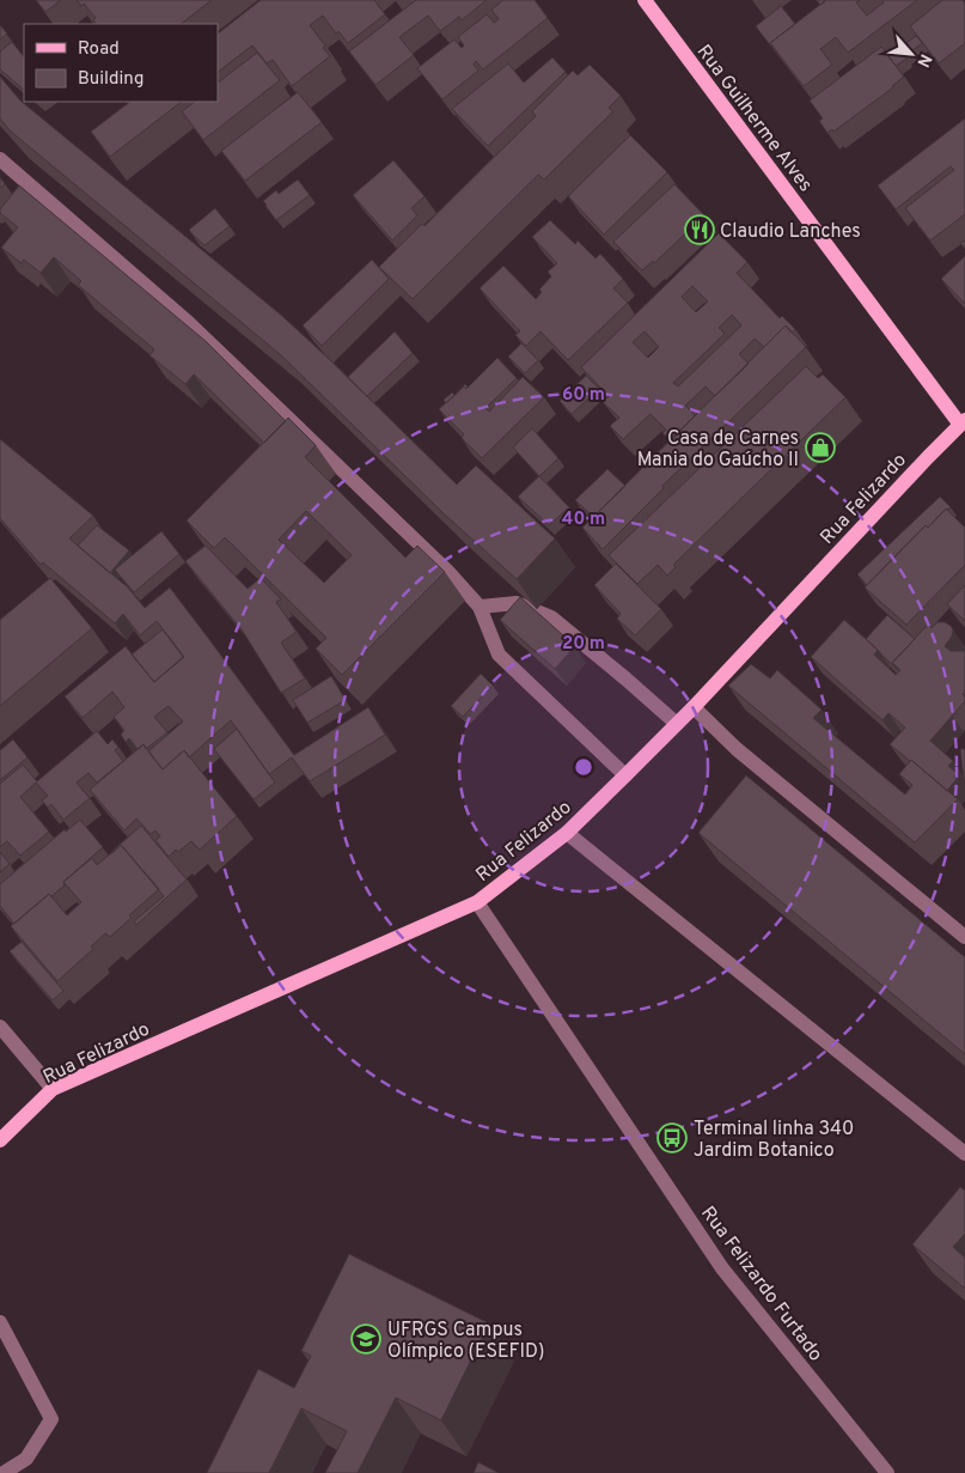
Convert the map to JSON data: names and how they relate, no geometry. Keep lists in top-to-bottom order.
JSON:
{
  "streets": {
    "main road": ["Rua Guilherme Alves", "Rua Felizardo"],
    "street": ["Rua Felizardo Furtado"]
  },
  "crossings": [
    ["Rua Guilherme Alves", "Rua Felizardo"],
    ["Rua Felizardo", "Rua Felizardo Furtado"]
  ],
  "places": {
    "restaurant": ["Claudio Lanches"],
    "shop": ["Casa de Carnes Mania do Gaúcho II"],
    "bus stop": ["Terminal linha 340 Jardim Botanico"],
    "school or university": ["UFRGS Campus Olímpico (ESEFID)"]
  },
  "legend": ["Road", "Building"],
  "north": "bottom right",
  "rings": ["60 m", "40 m", "20 m"]
}
